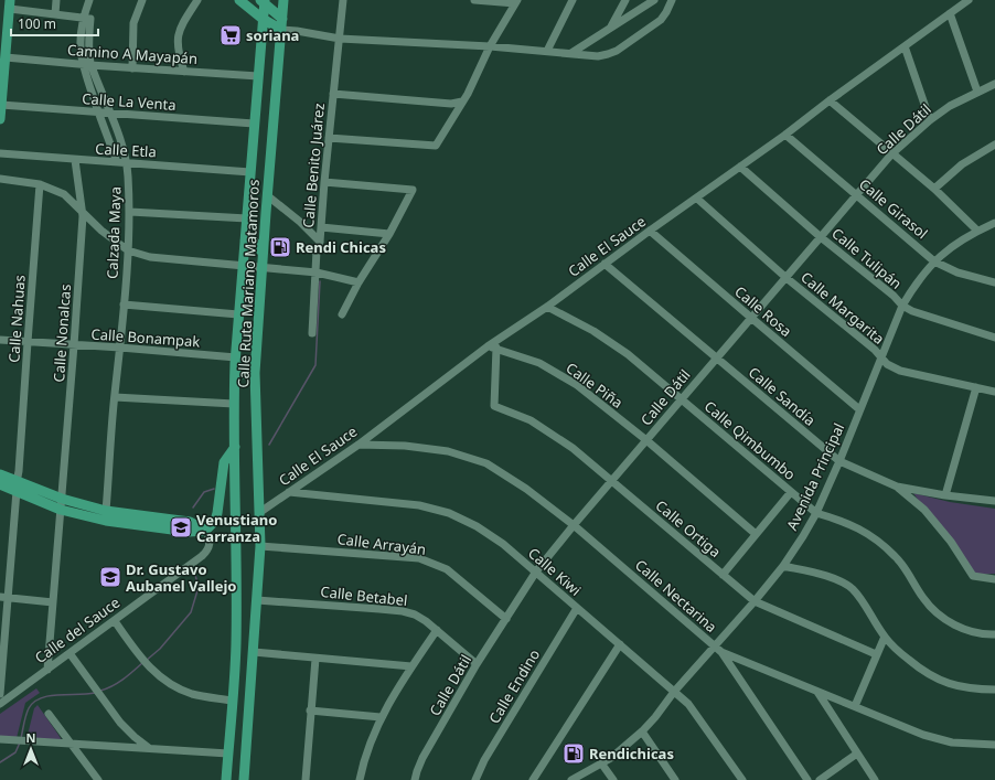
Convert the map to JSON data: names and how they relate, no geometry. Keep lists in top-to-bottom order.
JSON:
{
  "streets": {
    "main road": ["Calle Ruta Mariano Matamoros"],
    "street": [
      "Camino A Mayapán",
      "Calle La Venta",
      "Calle Dátil",
      "Calle Etla",
      "Calle Benito Juárez",
      "Calle Girasol",
      "Calzada Maya",
      "Calle El Sauce",
      "Calle Tulipán",
      "Calle Margarita",
      "Calle Rosa",
      "Calle Nahuas",
      "Calle Nonalcas",
      "Calle Bonampak",
      "Calle Piña",
      "Calle Sandía",
      "Calle Qimbumbo",
      "Avenida Principal",
      "Calle Ortiga",
      "Calle Arrayán",
      "Calle Kiwi",
      "Calle Betabel",
      "Calle Nectarina",
      "Calle del Sauce",
      "Calle Endino"
    ]
  },
  "crossings": [
    ["Camino A Mayapán", "Calzada Maya"],
    ["Camino A Mayapán", "Calle Ruta Mariano Matamoros"],
    ["Calle La Venta", "Calzada Maya"],
    ["Calle La Venta", "Calle Ruta Mariano Matamoros"],
    ["Calle Dátil", "Calle Girasol"],
    ["Calle Dátil", "Calle Tulipán"],
    ["Calle Dátil", "Calle Margarita"],
    ["Calle Dátil", "Calle Rosa"],
    ["Calle Dátil", "Calle Piña"],
    ["Calle Dátil", "Calle Sandía"],
    ["Calle Dátil", "Calle Qimbumbo"],
    ["Calle Dátil", "Calle Ortiga"],
    ["Calle Dátil", "Calle Arrayán"],
    ["Calle Dátil", "Calle Kiwi"],
    ["Calle Dátil", "Calle Betabel"],
    ["Calle Dátil", "Calle Nectarina"],
    ["Calle Etla", "Calzada Maya"],
    ["Calle Etla", "Calle Ruta Mariano Matamoros"],
    ["Calle Etla", "Calle Nonalcas"],
    ["Calle Girasol", "Calle El Sauce"],
    ["Calle Girasol", "Avenida Principal"],
    ["Calzada Maya", "Calle Bonampak"],
    ["Calle El Sauce", "Calle Tulipán"],
    ["Calle El Sauce", "Calle Ruta Mariano Matamoros"],
    ["Calle El Sauce", "Calle Margarita"],
    ["Calle El Sauce", "Calle Rosa"],
    ["Calle El Sauce", "Calle Piña"],
    ["Calle El Sauce", "Calle Sandía"],
    ["Calle El Sauce", "Calle Qimbumbo"],
    ["Calle El Sauce", "Calle Kiwi"],
    ["Calle El Sauce", "Calle Nectarina"],
    ["Calle Tulipán", "Avenida Principal"],
    ["Calle Ruta Mariano Matamoros", "Calle Bonampak"],
    ["Calle Ruta Mariano Matamoros", "Calle Arrayán"],
    ["Calle Ruta Mariano Matamoros", "Calle Betabel"],
    ["Calle Margarita", "Avenida Principal"],
    ["Calle Rosa", "Avenida Principal"],
    ["Calle Nahuas", "Calle Bonampak"],
    ["Calle Nonalcas", "Calle Bonampak"],
    ["Calle Nonalcas", "Calle del Sauce"],
    ["Calle Piña", "Calle Ortiga"],
    ["Calle Sandía", "Avenida Principal"],
    ["Calle Qimbumbo", "Avenida Principal"],
    ["Avenida Principal", "Calle Ortiga"],
    ["Avenida Principal", "Calle Kiwi"],
    ["Avenida Principal", "Calle Nectarina"],
    ["Calle Kiwi", "Calle Endino"]
  ],
  "places": {
    "supermarket": ["soriana"],
    "fuel station": ["Rendi Chicas", "Rendichicas"],
    "school or university": ["Venustiano Carranza", "Dr. Gustavo Aubanel Vallejo"]
  },
  "scale_bar": "100 m",
  "north": "top"
}
